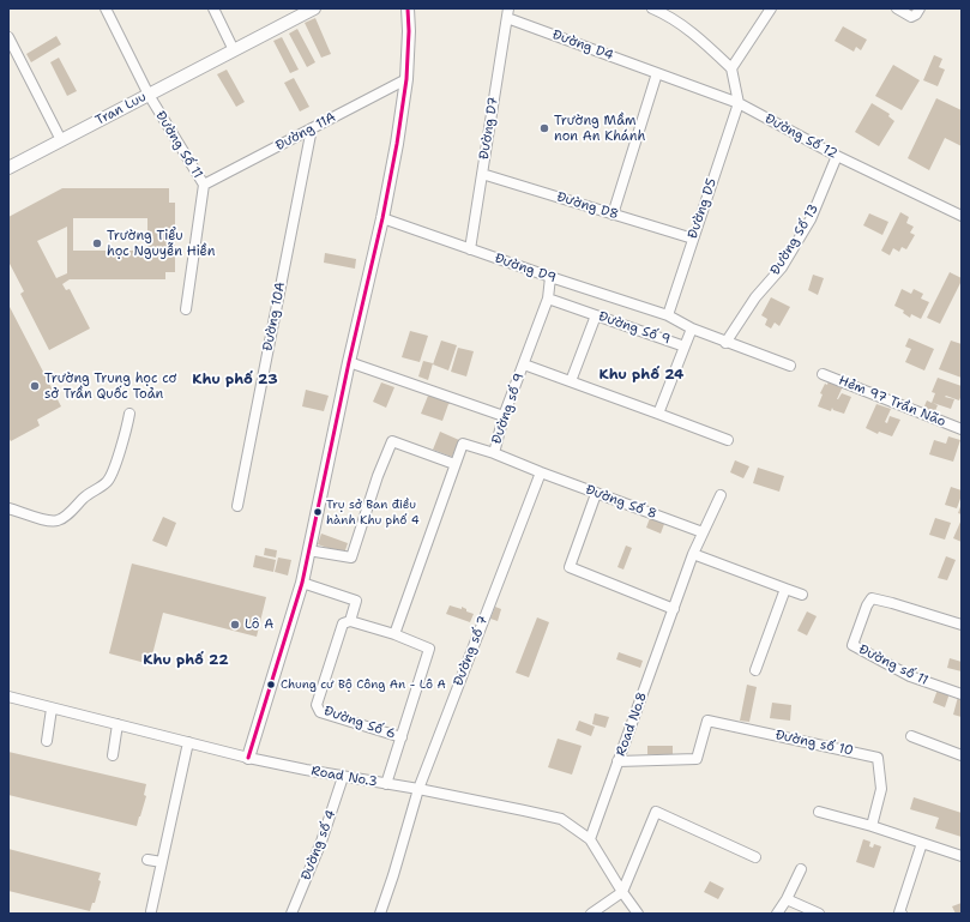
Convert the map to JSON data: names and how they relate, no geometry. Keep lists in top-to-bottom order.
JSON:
{
  "streets": {
    "street": [
      "Đường D4",
      "Tran Luu",
      "Đường D7",
      "Đường 11A",
      "Đường Số 12",
      "Đường Số 11",
      "Đường D8",
      "Đường D5",
      "Đường Số 13",
      "Đường D9",
      "Đường 10A",
      "Đường Số 9",
      "Hẻm 97 Trần Não",
      "Đường số 9",
      "Đường Số 8",
      "Đường số 7",
      "Đường số 11",
      "Đường Số 6",
      "Road No.8",
      "Đường số 10",
      "Road No.3",
      "Đường số 4"
    ]
  },
  "crossings": [
    ["Đường D4", "Đường D7"],
    ["Đường D4", "Đường Số 12"],
    ["Đường D4", "Đường D5"],
    ["Tran Luu", "Đường Số 11"],
    ["Đường D7", "Đường D8"],
    ["Đường D7", "Đường D9"],
    ["Đường 11A", "Đường Số 11"],
    ["Đường 11A", "Đường 10A"],
    ["Đường Số 12", "Đường D5"],
    ["Đường Số 12", "Đường Số 13"],
    ["Đường D8", "Đường D5"],
    ["Đường D5", "Đường D9"],
    ["Đường D9", "Đường Số 9"],
    ["Đường D9", "Đường số 9"],
    ["Đường Số 9", "Đường số 9"],
    ["Đường số 9", "Đường Số 8"],
    ["Đường Số 8", "Đường số 7"],
    ["Đường Số 8", "Road No.8"],
    ["Đường số 7", "Road No.3"],
    ["Đường Số 6", "Road No.3"],
    ["Road No.8", "Đường số 10"],
    ["Road No.8", "Road No.3"],
    ["Road No.3", "Đường số 4"]
  ],
  "districts": ["Khu phố 24", "Khu phố 23", "Khu phố 22"],
  "places": [
    "Trường Mầm non An Khánh",
    "Trường Tiểu học Nguyễn Hiền",
    "Trường Trung học cơ sở Trần Quốc Toản",
    "Trụ sở Ban điều hành Khu phố 4",
    "Lô A",
    "Chung cư Bộ Công An - Lô A"
  ]
}
